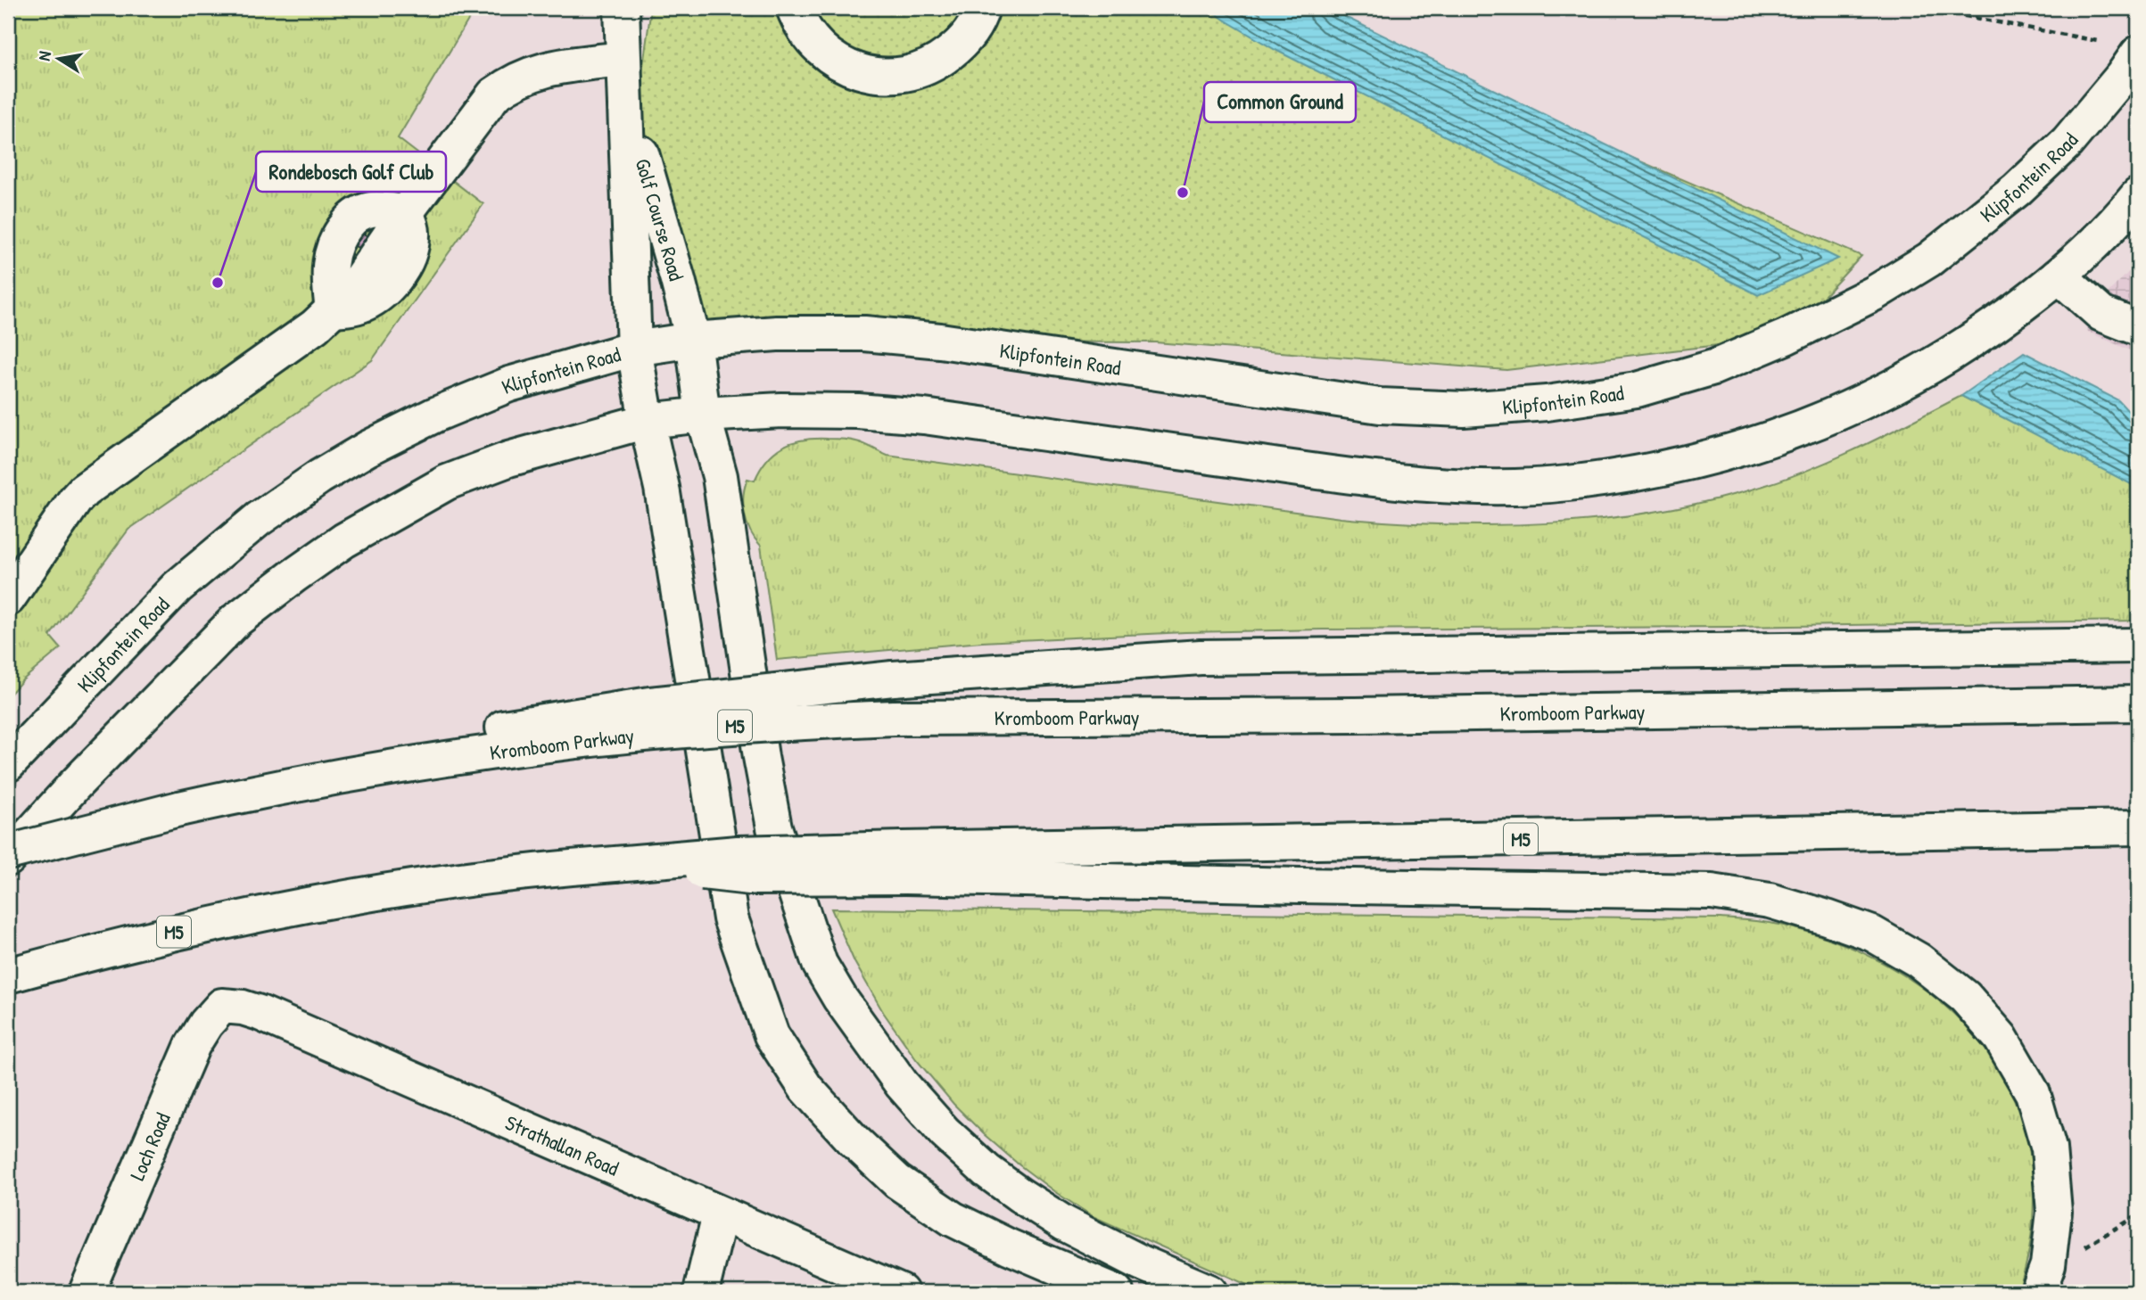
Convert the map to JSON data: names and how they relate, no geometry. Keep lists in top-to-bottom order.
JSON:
{
  "streets": {
    "main road": [
      "Klipfontein Road",
      "Golf Course Road",
      "Kromboom Parkway",
      "M5",
      "Loch Road",
      "Strathallan Road"
    ]
  },
  "crossings": [
    ["Klipfontein Road", "Golf Course Road"],
    ["Loch Road", "Strathallan Road"]
  ],
  "places": ["Common Ground", "Rondebosch Golf Club"],
  "north": "left"
}
